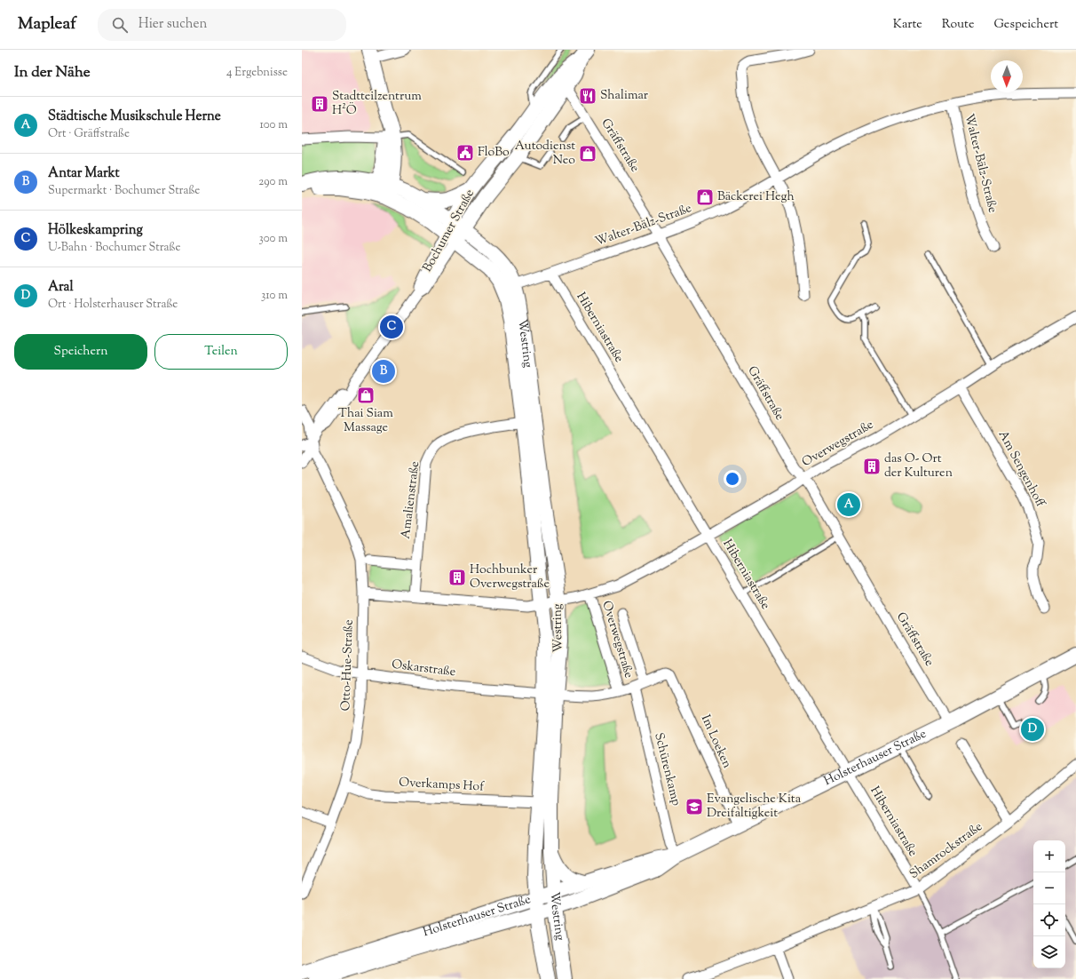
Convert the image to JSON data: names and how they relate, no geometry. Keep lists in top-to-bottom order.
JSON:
{
  "streets": {
    "main road": ["Bochumer Straße", "Westring", "Holsterhauser Straße"],
    "street": [
      "Gräffstraße",
      "Walter-Bälz-Straße",
      "Hiberniastraße",
      "Overwegstraße",
      "Am Sengenhoff",
      "Amalienstraße",
      "Otto-Hue-Straße",
      "Oskarstraße",
      "Im Loeken",
      "Schürenkamp",
      "Overkamps Hof",
      "Shamrockstraße"
    ]
  },
  "crossings": [
    ["Gräffstraße", "Walter-Bälz-Straße"],
    ["Gräffstraße", "Bochumer Straße"],
    ["Gräffstraße", "Overwegstraße"],
    ["Gräffstraße", "Holsterhauser Straße"],
    ["Walter-Bälz-Straße", "Hiberniastraße"],
    ["Walter-Bälz-Straße", "Westring"],
    ["Bochumer Straße", "Westring"],
    ["Bochumer Straße", "Otto-Hue-Straße"],
    ["Hiberniastraße", "Overwegstraße"],
    ["Hiberniastraße", "Holsterhauser Straße"],
    ["Hiberniastraße", "Shamrockstraße"],
    ["Westring", "Overwegstraße"],
    ["Westring", "Amalienstraße"],
    ["Westring", "Oskarstraße"],
    ["Westring", "Holsterhauser Straße"],
    ["Westring", "Overkamps Hof"],
    ["Overwegstraße", "Am Sengenhoff"],
    ["Overwegstraße", "Amalienstraße"],
    ["Overwegstraße", "Otto-Hue-Straße"],
    ["Overwegstraße", "Oskarstraße"],
    ["Otto-Hue-Straße", "Oskarstraße"],
    ["Otto-Hue-Straße", "Overkamps Hof"],
    ["Oskarstraße", "Im Loeken"],
    ["Oskarstraße", "Schürenkamp"],
    ["Im Loeken", "Holsterhauser Straße"],
    ["Holsterhauser Straße", "Schürenkamp"]
  ],
  "places": {
    "restaurant": ["Shalimar"],
    "building": ["Stadtteilzentrum H²Ö", "das O- Ort der Kulturen", "Hochbunker Overwegstraße"],
    "public building": ["FloBo"],
    "shop": ["Autodienst Neo", "Bäckerei Hegh", "Thai Siam Massage"],
    "school or university": ["Evangelische Kita Dreifaltigkeit"]
  },
  "north": "bottom",
  "page": {
    "header": "Mapleaf",
    "search": "Hier suchen",
    "nav": ["Karte", "Route", "Gespeichert"],
    "heading": ["In der Nähe", "4 Ergebnisse"],
    "list": [
      {
        "mark": "A",
        "name": "Städtische Musikschule Herne",
        "note": "Ort · Gräffstraße",
        "value": "100 m"
      },
      {
        "mark": "B",
        "name": "Antar Markt",
        "note": "Supermarkt · Bochumer Straße",
        "value": "290 m"
      },
      {
        "mark": "C",
        "name": "Hölkeskampring",
        "note": "U-Bahn · Bochumer Straße",
        "value": "300 m"
      },
      {
        "mark": "D",
        "name": "Aral",
        "note": "Ort · Holsterhauser Straße",
        "value": "310 m"
      }
    ],
    "pins": [
      "C",
      "B",
      "A",
      "D"
    ],
    "buttons": ["Speichern", "Teilen"],
    "map_buttons": ["+", "−"]
  }
}
